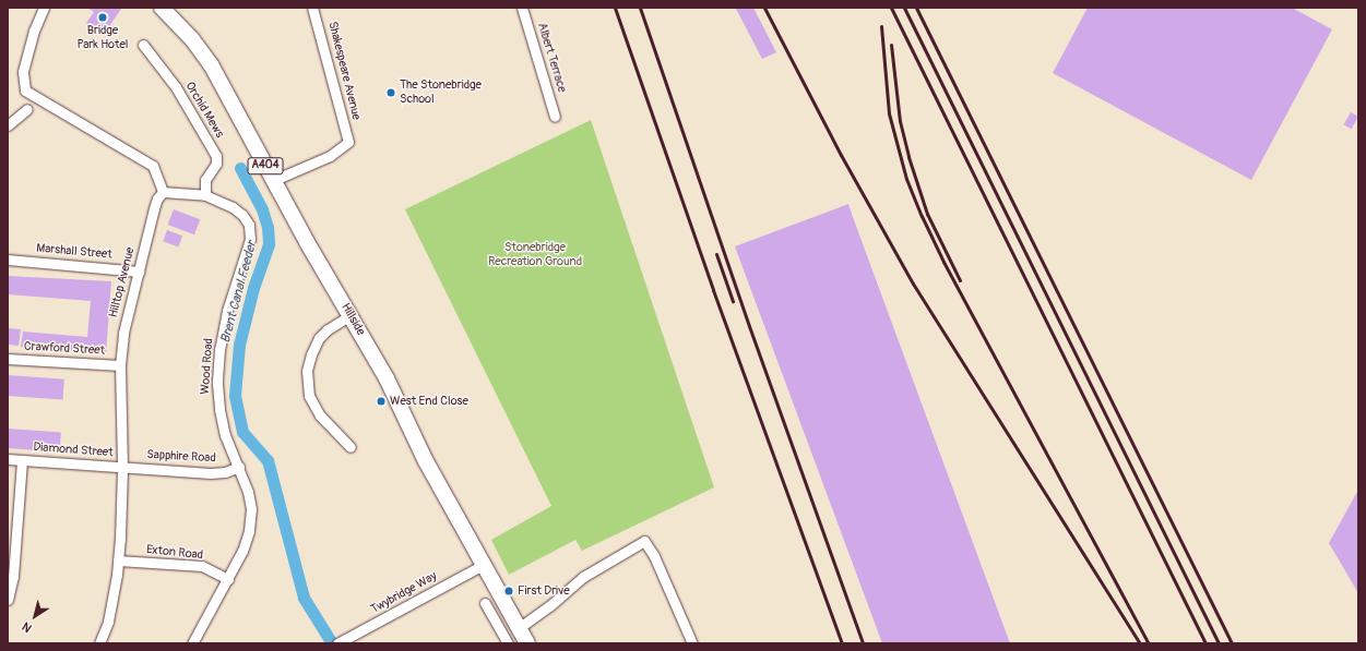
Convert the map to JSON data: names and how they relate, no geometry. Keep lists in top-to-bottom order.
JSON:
{
  "streets": {
    "main road": ["A404", "Hillside"],
    "street": [
      "Albert Terrace",
      "Shakespeare Avenue",
      "Orchid Mews",
      "Marshall Street",
      "Hilltop Avenue",
      "Crawford Street",
      "Wood Road",
      "Diamond Street",
      "Sapphire Road",
      "Exton Road",
      "Twybridge Way"
    ]
  },
  "crossings": [
    ["Shakespeare Avenue", "Hillside"],
    ["Orchid Mews", "Wood Road"],
    ["Marshall Street", "Hilltop Avenue"],
    ["Hilltop Avenue", "Crawford Street"],
    ["Hilltop Avenue", "Wood Road"],
    ["Hilltop Avenue", "Diamond Street"],
    ["Hilltop Avenue", "Sapphire Road"],
    ["Hilltop Avenue", "Exton Road"],
    ["Hillside", "Twybridge Way"],
    ["Wood Road", "Sapphire Road"],
    ["Wood Road", "Exton Road"],
    ["Diamond Street", "Sapphire Road"]
  ],
  "water": ["Brent Canal Feeder"],
  "parks": ["Stonebridge Recreation Ground"],
  "places": [
    "Bridge Park Hotel",
    "The Stonebridge School",
    "West End Close",
    "First Drive"
  ],
  "north": "bottom left"
}
